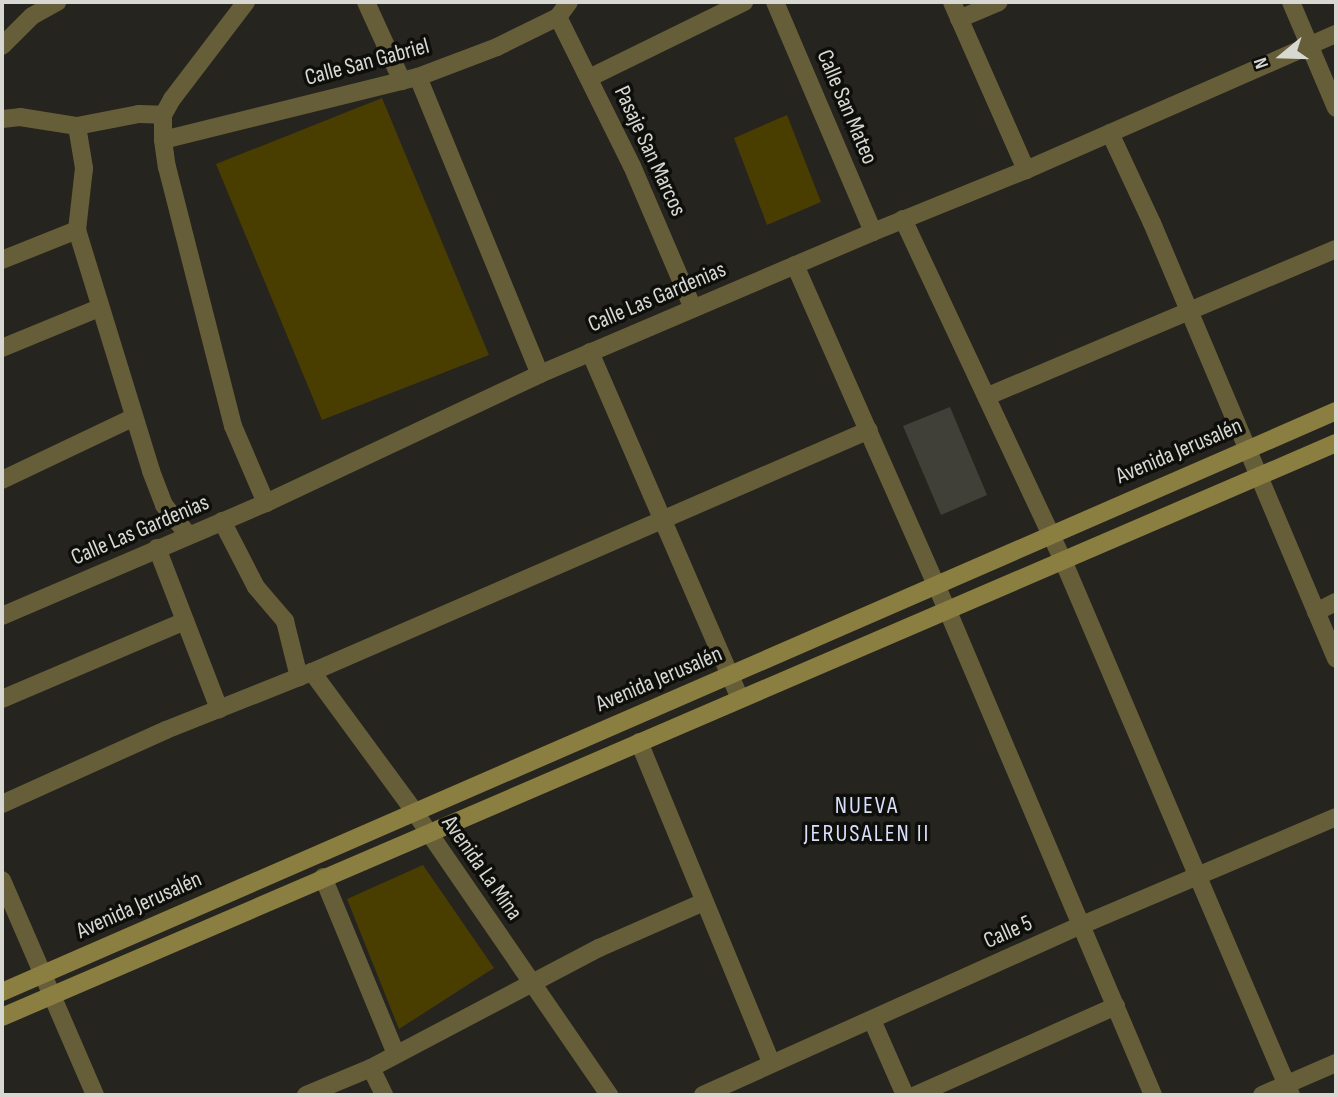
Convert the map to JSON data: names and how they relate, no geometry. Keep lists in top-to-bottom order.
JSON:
{
  "streets": {
    "street": [
      "Calle San Gabriel",
      "Calle San Mateo",
      "Pasaje San Marcos",
      "Calle Las Gardenias",
      "Avenida Jerusalén",
      "Avenida La Mina",
      "Calle 5"
    ]
  },
  "crossings": [
    ["Calle San Gabriel", "Pasaje San Marcos"],
    ["Calle San Mateo", "Calle Las Gardenias"],
    ["Pasaje San Marcos", "Calle Las Gardenias"],
    ["Avenida Jerusalén", "Avenida La Mina"]
  ],
  "districts": ["NUEVA JERUSALEN II"],
  "north": "left"
}
